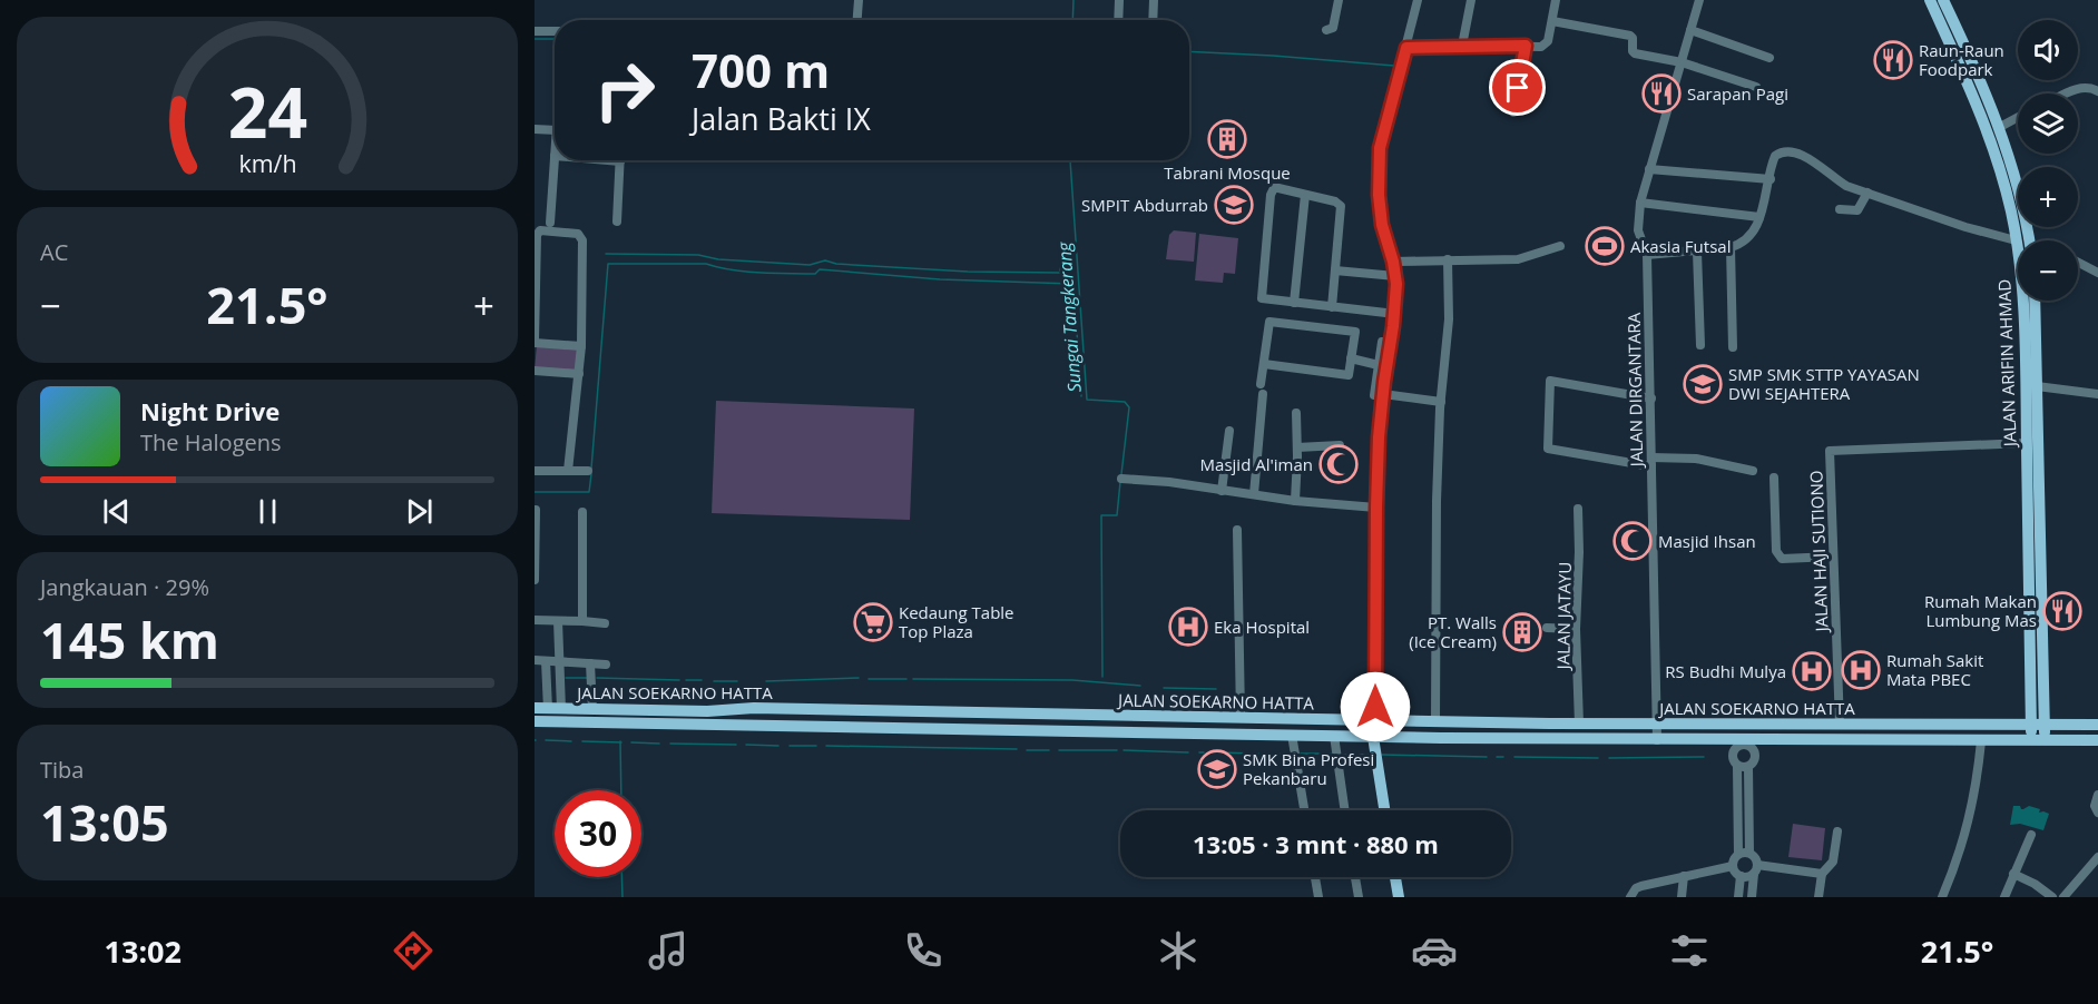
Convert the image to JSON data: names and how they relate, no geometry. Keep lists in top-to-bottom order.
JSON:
{
  "streets": {
    "main road": ["JALAN ARIFIN AHMAD", "JALAN SOEKARNO HATTA"],
    "street": ["JALAN DIRGANTARA", "JALAN HAJI SUTIONO", "JALAN JATAYU"]
  },
  "crossings": [
    ["JALAN ARIFIN AHMAD", "JALAN HAJI SUTIONO"],
    ["JALAN ARIFIN AHMAD", "JALAN SOEKARNO HATTA"],
    ["JALAN DIRGANTARA", "JALAN SOEKARNO HATTA"],
    ["JALAN HAJI SUTIONO", "JALAN SOEKARNO HATTA"],
    ["JALAN JATAYU", "JALAN SOEKARNO HATTA"]
  ],
  "water": ["Sungai Tangkerang"],
  "places": {
    "restaurant": ["Raun-Raun Foodpark", "Sarapan Pagi", "Rumah Makan Lumbung Mas"],
    "building": ["Tabrani Mosque", "PT. Walls (Ice Cream)"],
    "school or university": ["SMPIT Abdurrab", "SMP SMK STTP YAYASAN DWI SEJAHTERA", "SMK Bina Profesi Pekanbaru"],
    "sports": ["Akasia Futsal"],
    "mosque": ["Masjid Al'iman", "Masjid Ihsan"],
    "supermarket": ["Kedaung Table Top Plaza"],
    "hospital": ["Eka Hospital", "Rumah Sakit Mata PBEC", "RS Budhi Mulya"]
  },
  "page": {
    "map_buttons": ["+", "−"],
    "turn": ["700 m", "Jalan Bakti IX"],
    "tile": [
      "AC",
      ["Jangkauan · 29%", "145 km"],
      ["Tiba", "13:05"]
    ],
    "heat": ["−", "21.5°", "+"],
    "song": ["Night Drive", "The Halogens"],
    "limit": "30",
    "trip": "13:05 · 3 mnt · 880 m",
    "tabs": ["13:02", "21.5°"],
    "gauge": ["24", "km/h"]
  }
}
